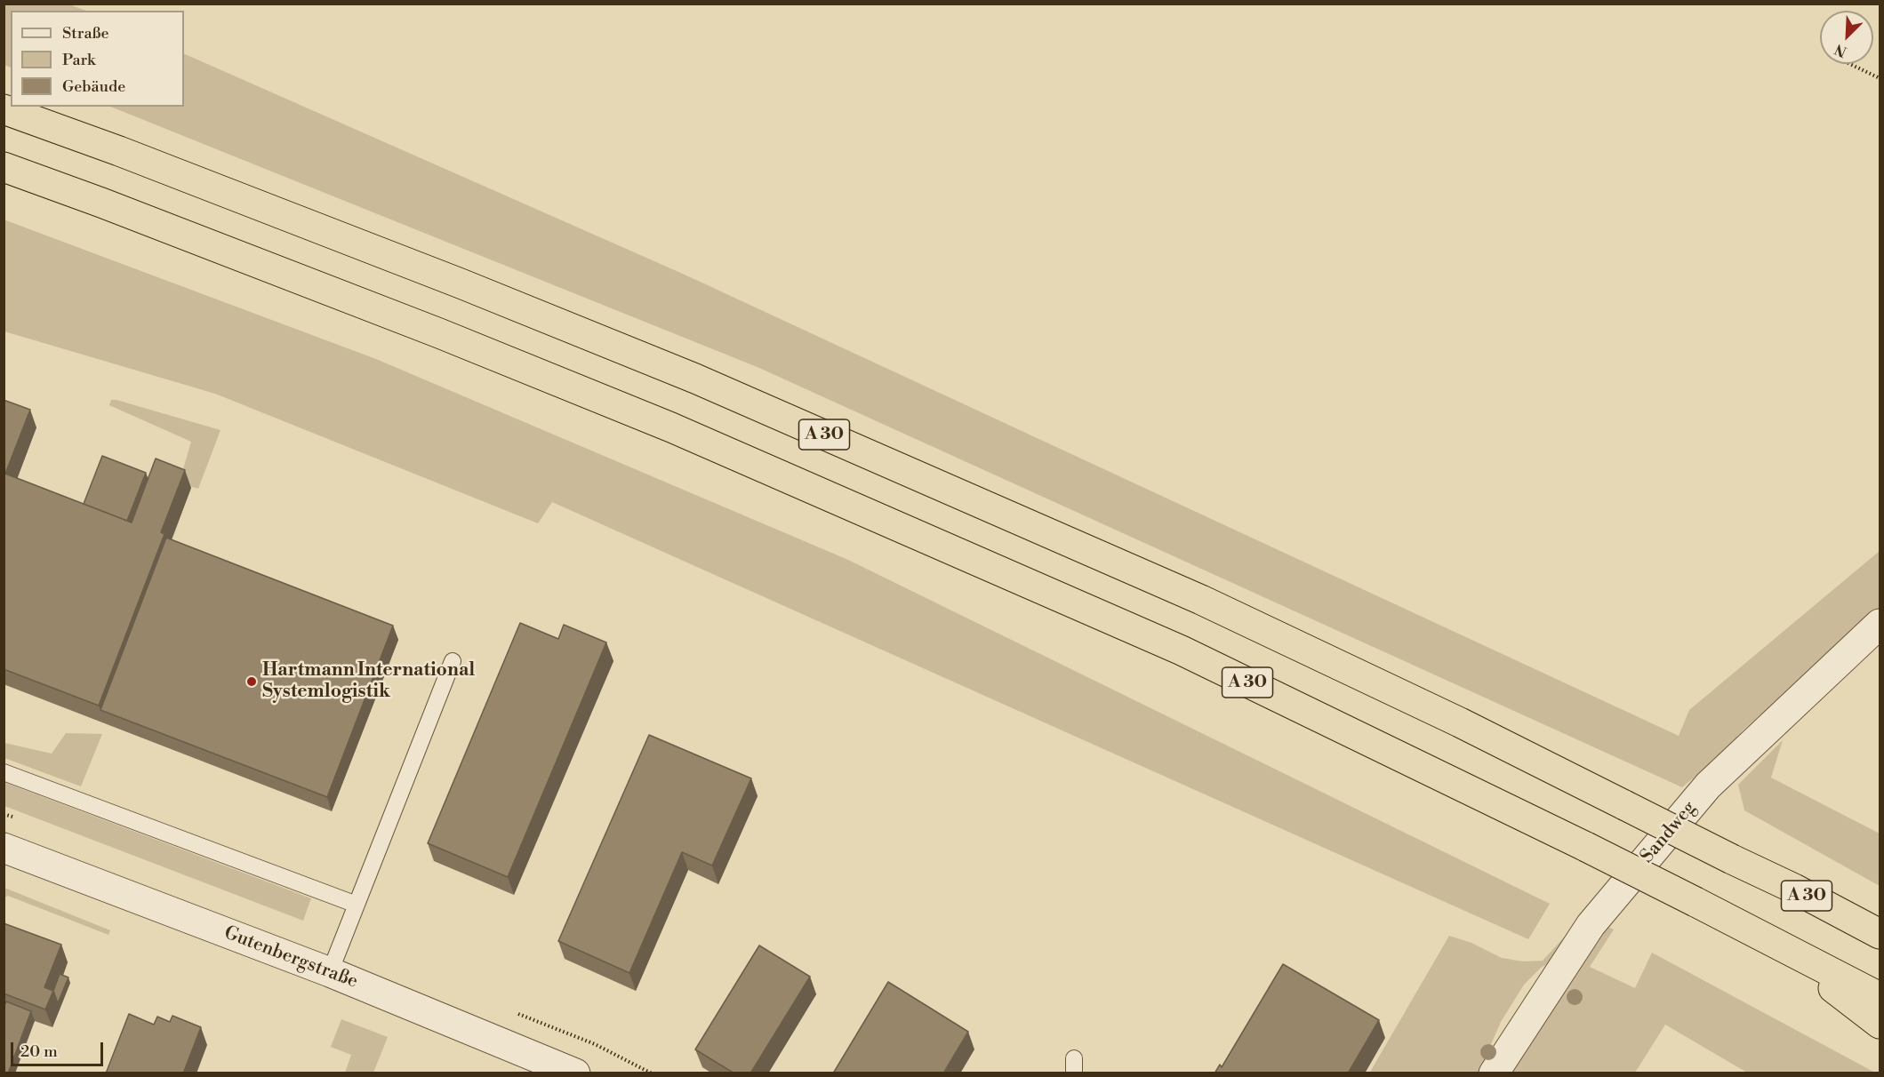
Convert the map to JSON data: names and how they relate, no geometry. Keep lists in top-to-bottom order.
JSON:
{
  "streets": {
    "highway": ["A 30"],
    "street": ["Sandweg", "Gutenbergstraße"]
  },
  "places": ["Hartmann International Systemlogistik"],
  "legend": ["Straße", "Park", "Gebäude"],
  "scale_bar": "20 m",
  "north": "bottom left"
}
